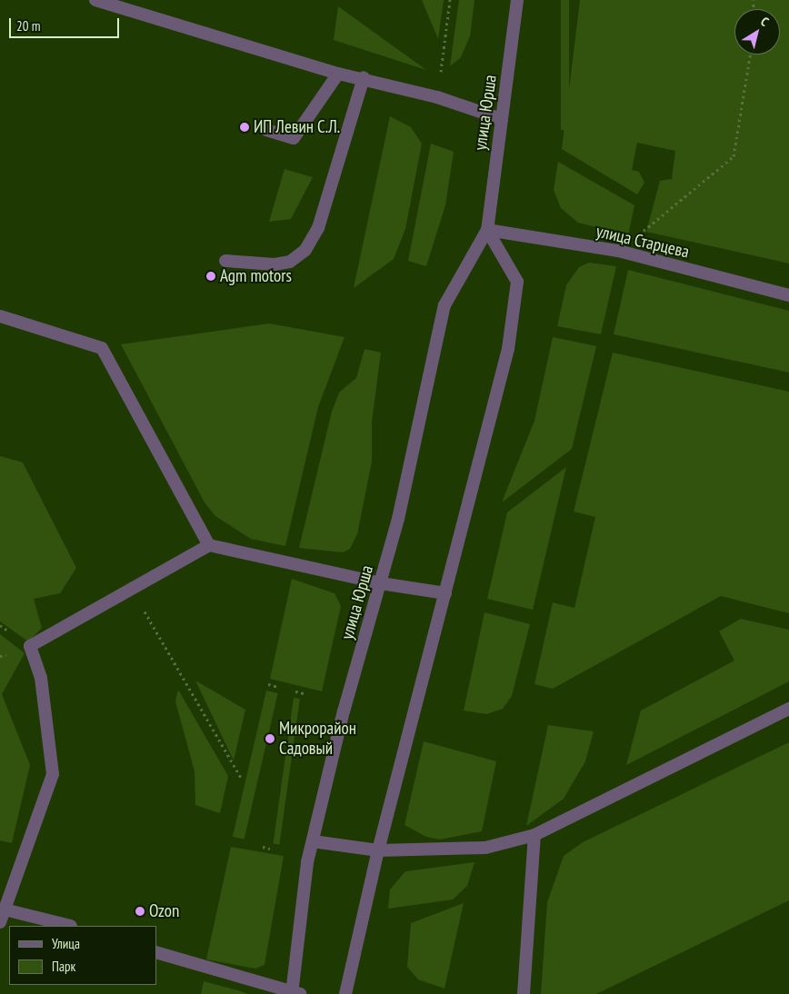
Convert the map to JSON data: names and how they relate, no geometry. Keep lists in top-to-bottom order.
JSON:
{
  "streets": {
    "street": ["улица Юрша", "улица Старцева"]
  },
  "crossings": [
    ["улица Юрша", "улица Старцева"]
  ],
  "places": [
    "ИП Левин С.Л.",
    "Agm motors",
    "Микрорайон Садовый",
    "Ozon"
  ],
  "legend": ["Улица", "Парк"],
  "scale_bar": "20 m",
  "north": "top right"
}
